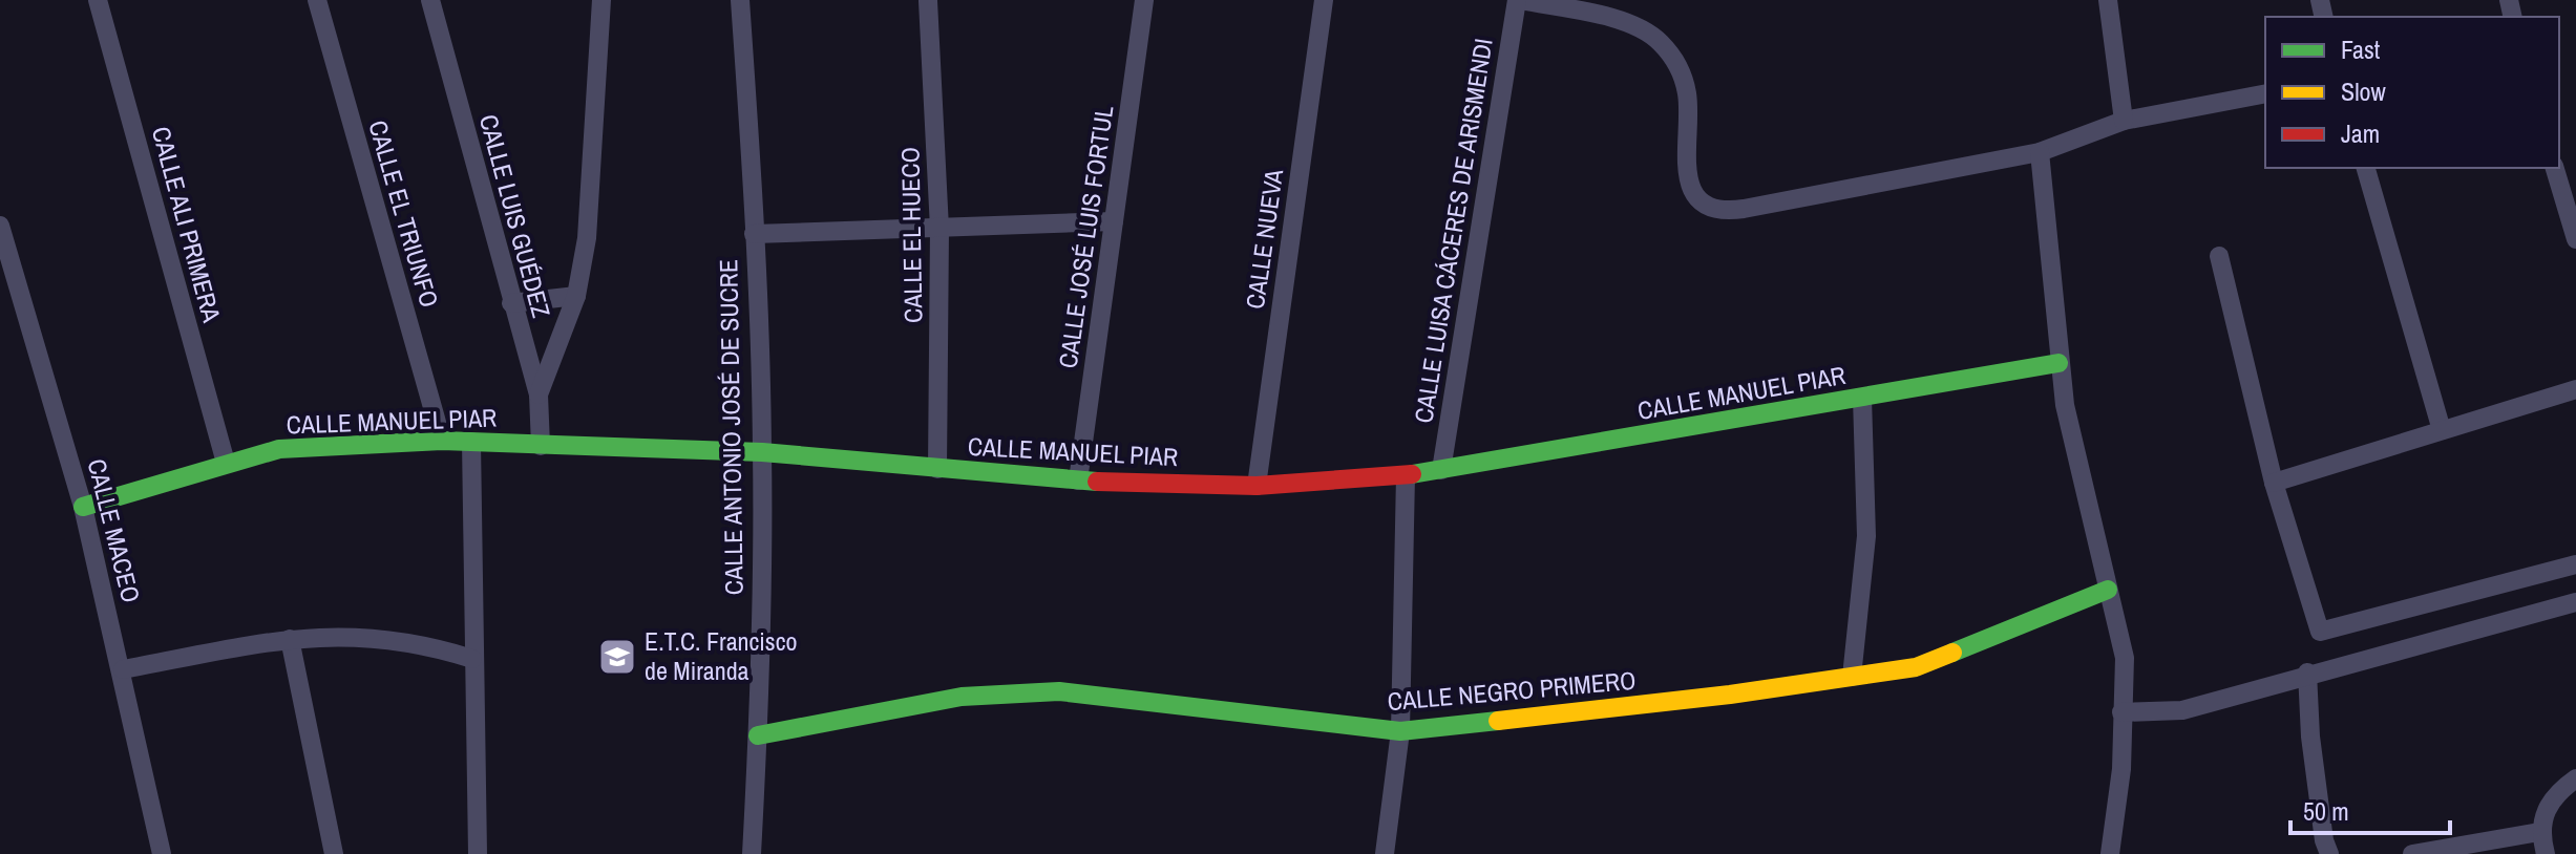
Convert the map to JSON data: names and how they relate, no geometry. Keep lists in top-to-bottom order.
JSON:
{
  "streets": {
    "street": [
      "CALLE EL TRIUNFO",
      "CALLE LUIS GUÉDEZ",
      "CALLE ALI PRIMERA",
      "CALLE LUISA CÁCERES DE ARISMENDI",
      "CALLE EL HUECO",
      "CALLE JOSÉ LUIS FORTUL",
      "CALLE NUEVA",
      "CALLE MANUEL PIAR",
      "CALLE ANTONIO JOSÉ DE SUCRE",
      "CALLE MACEO",
      "CALLE NEGRO PRIMERO"
    ]
  },
  "crossings": [
    ["CALLE EL TRIUNFO", "CALLE MANUEL PIAR"],
    ["CALLE LUIS GUÉDEZ", "CALLE MANUEL PIAR"],
    ["CALLE ALI PRIMERA", "CALLE MANUEL PIAR"],
    ["CALLE LUISA CÁCERES DE ARISMENDI", "CALLE MANUEL PIAR"],
    ["CALLE EL HUECO", "CALLE MANUEL PIAR"],
    ["CALLE JOSÉ LUIS FORTUL", "CALLE MANUEL PIAR"],
    ["CALLE NUEVA", "CALLE MANUEL PIAR"],
    ["CALLE MANUEL PIAR", "CALLE ANTONIO JOSÉ DE SUCRE"],
    ["CALLE MANUEL PIAR", "CALLE MACEO"],
    ["CALLE ANTONIO JOSÉ DE SUCRE", "CALLE NEGRO PRIMERO"]
  ],
  "places": {
    "school or university": ["E.T.C. Francisco de Miranda"]
  },
  "legend": ["Fast", "Slow", "Jam"],
  "scale_bar": "50 m"
}
